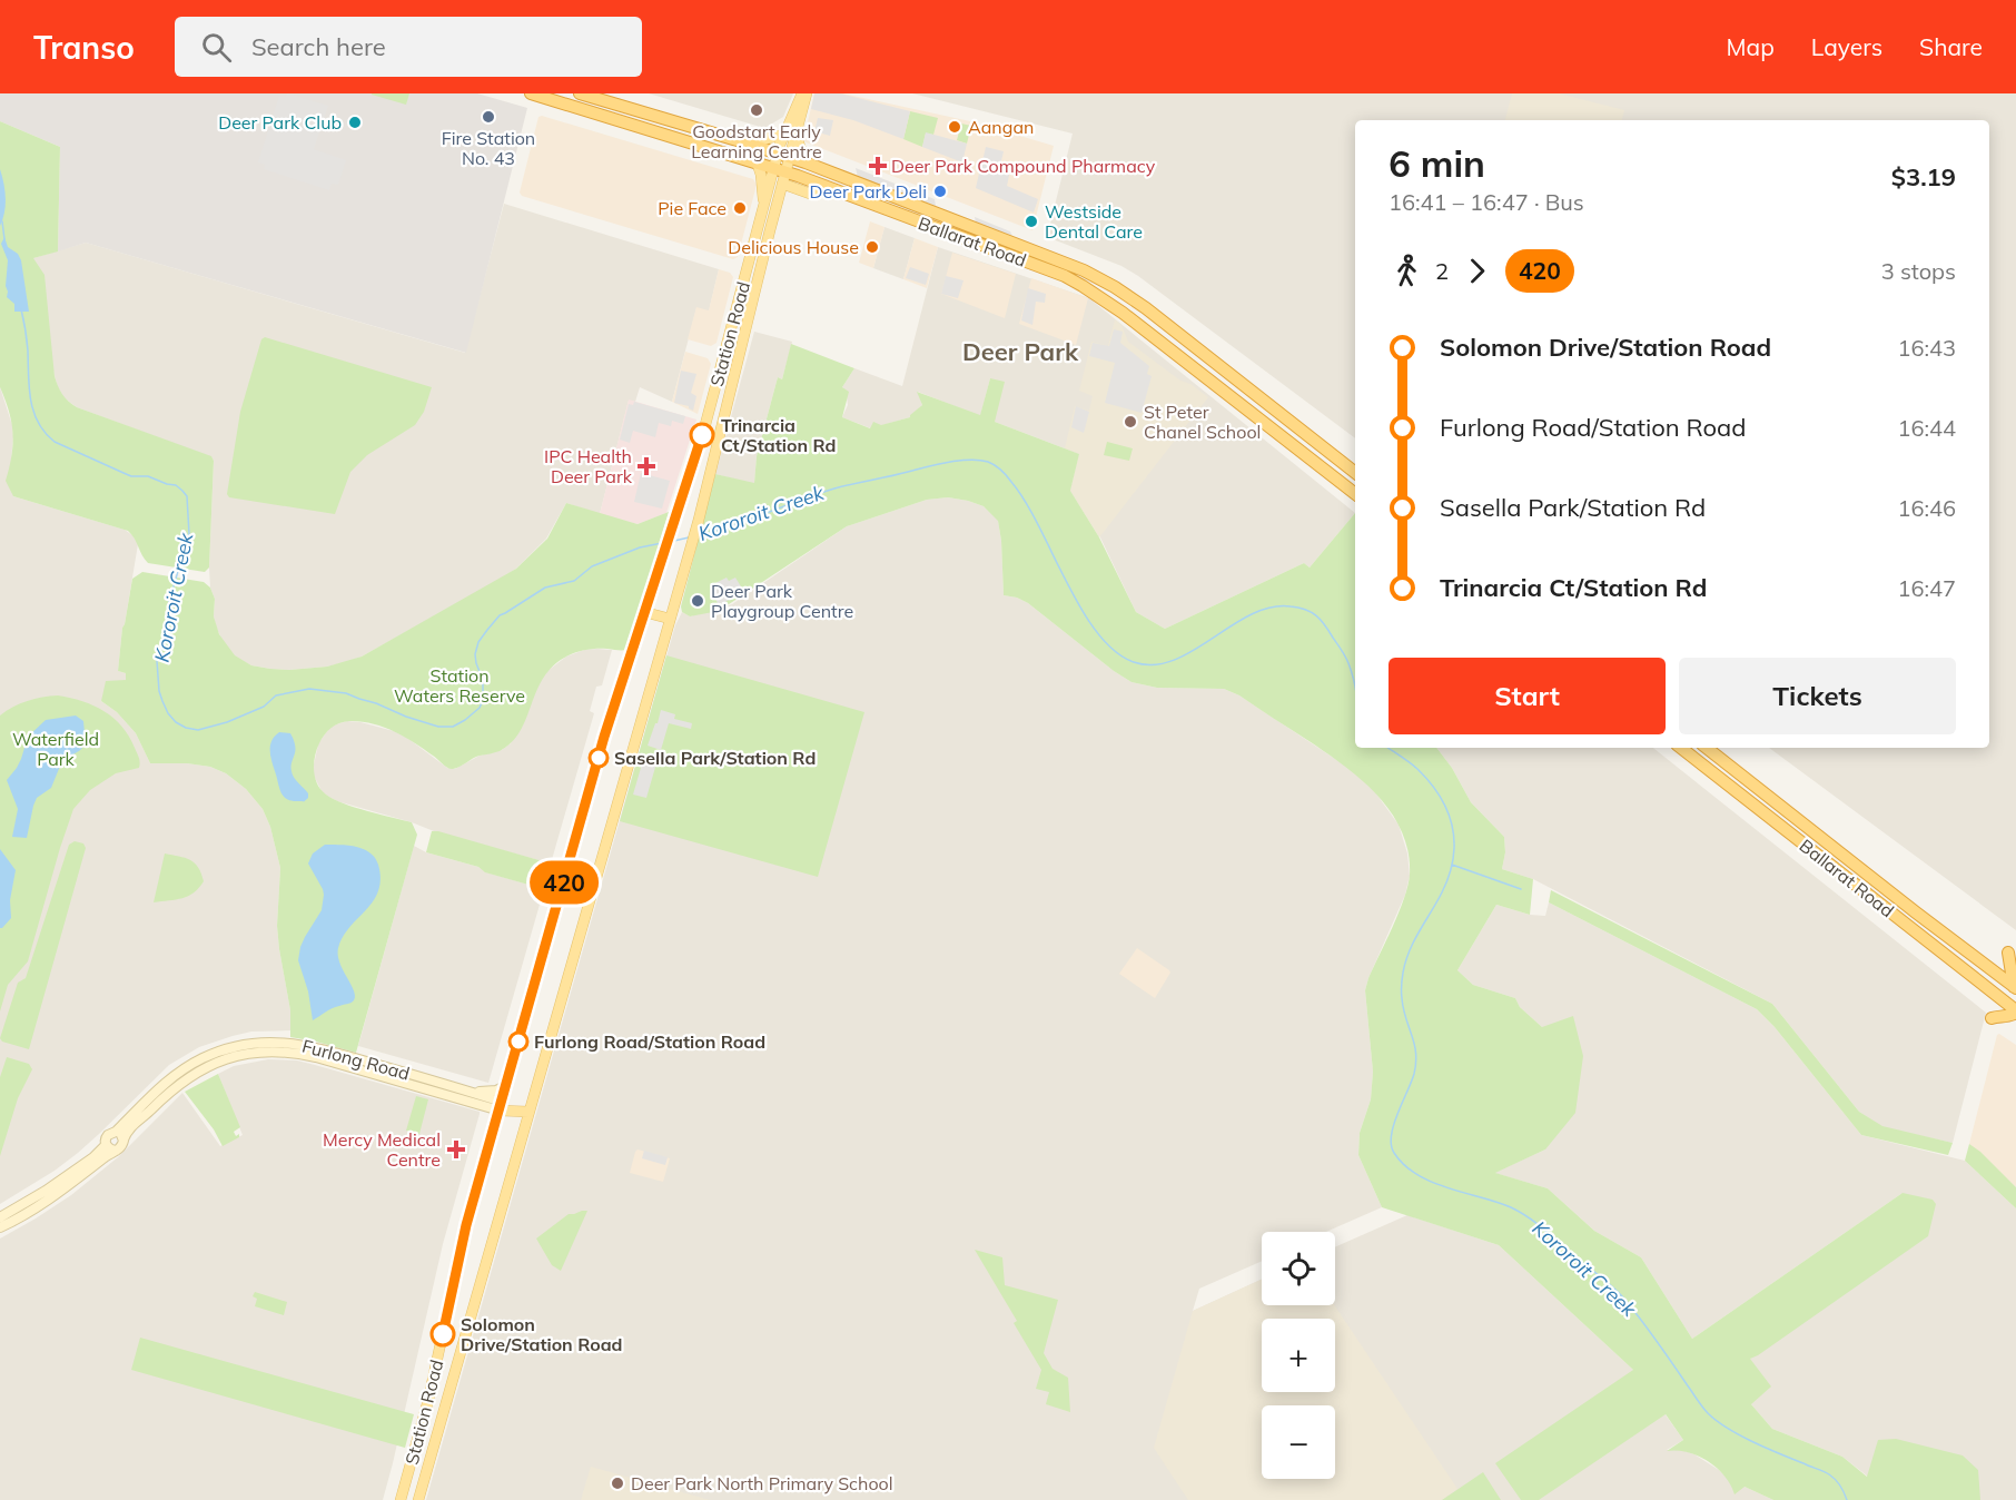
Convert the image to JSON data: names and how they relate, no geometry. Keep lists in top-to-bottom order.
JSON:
{
  "streets": {
    "highway": ["Ballarat Road"],
    "main road": ["Station Road", "Furlong Road"]
  },
  "crossings": [
    ["Ballarat Road", "Station Road"],
    ["Station Road", "Furlong Road"]
  ],
  "districts": ["Deer Park"],
  "water": ["Kororoit Creek"],
  "parks": ["Station Waters Reserve", "Waterfield Park"],
  "places": {
    "other": [
      "Goodstart Early Learning Centre",
      "Fire Station No. 43",
      "Deer Park Club",
      "Aangan",
      "Deer Park Deli",
      "Pie Face",
      "Westside Dental Care",
      "Delicious House",
      "St Peter Chanel School",
      "Trinarcia Ct/Station Rd",
      "Deer Park Playgroup Centre",
      "Sasella Park/Station Rd",
      "Furlong Road/Station Road",
      "Solomon Drive/Station Road",
      "Deer Park North Primary School"
    ],
    "health": ["Deer Park Compound Pharmacy", "IPC Health Deer Park", "Mercy Medical Centre"]
  },
  "lines": ["bus line 420"],
  "page": {
    "header": "Transo",
    "search": "Search here",
    "nav": ["Map", "Layers", "Share"],
    "on_map": "420",
    "heading": ["6 min", "16:41 – 16:47 · Bus", "$3.19"],
    "legs": ["2", "420", "3 stops"],
    "list": [
      {
        "name": "Solomon Drive/Station Road",
        "value": "16:43"
      },
      {
        "name": "Furlong Road/Station Road",
        "value": "16:44"
      },
      {
        "name": "Sasella Park/Station Rd",
        "value": "16:46"
      },
      {
        "name": "Trinarcia Ct/Station Rd",
        "value": "16:47"
      }
    ],
    "buttons": ["Start", "Tickets"],
    "map_buttons": ["+", "−"]
  }
}
